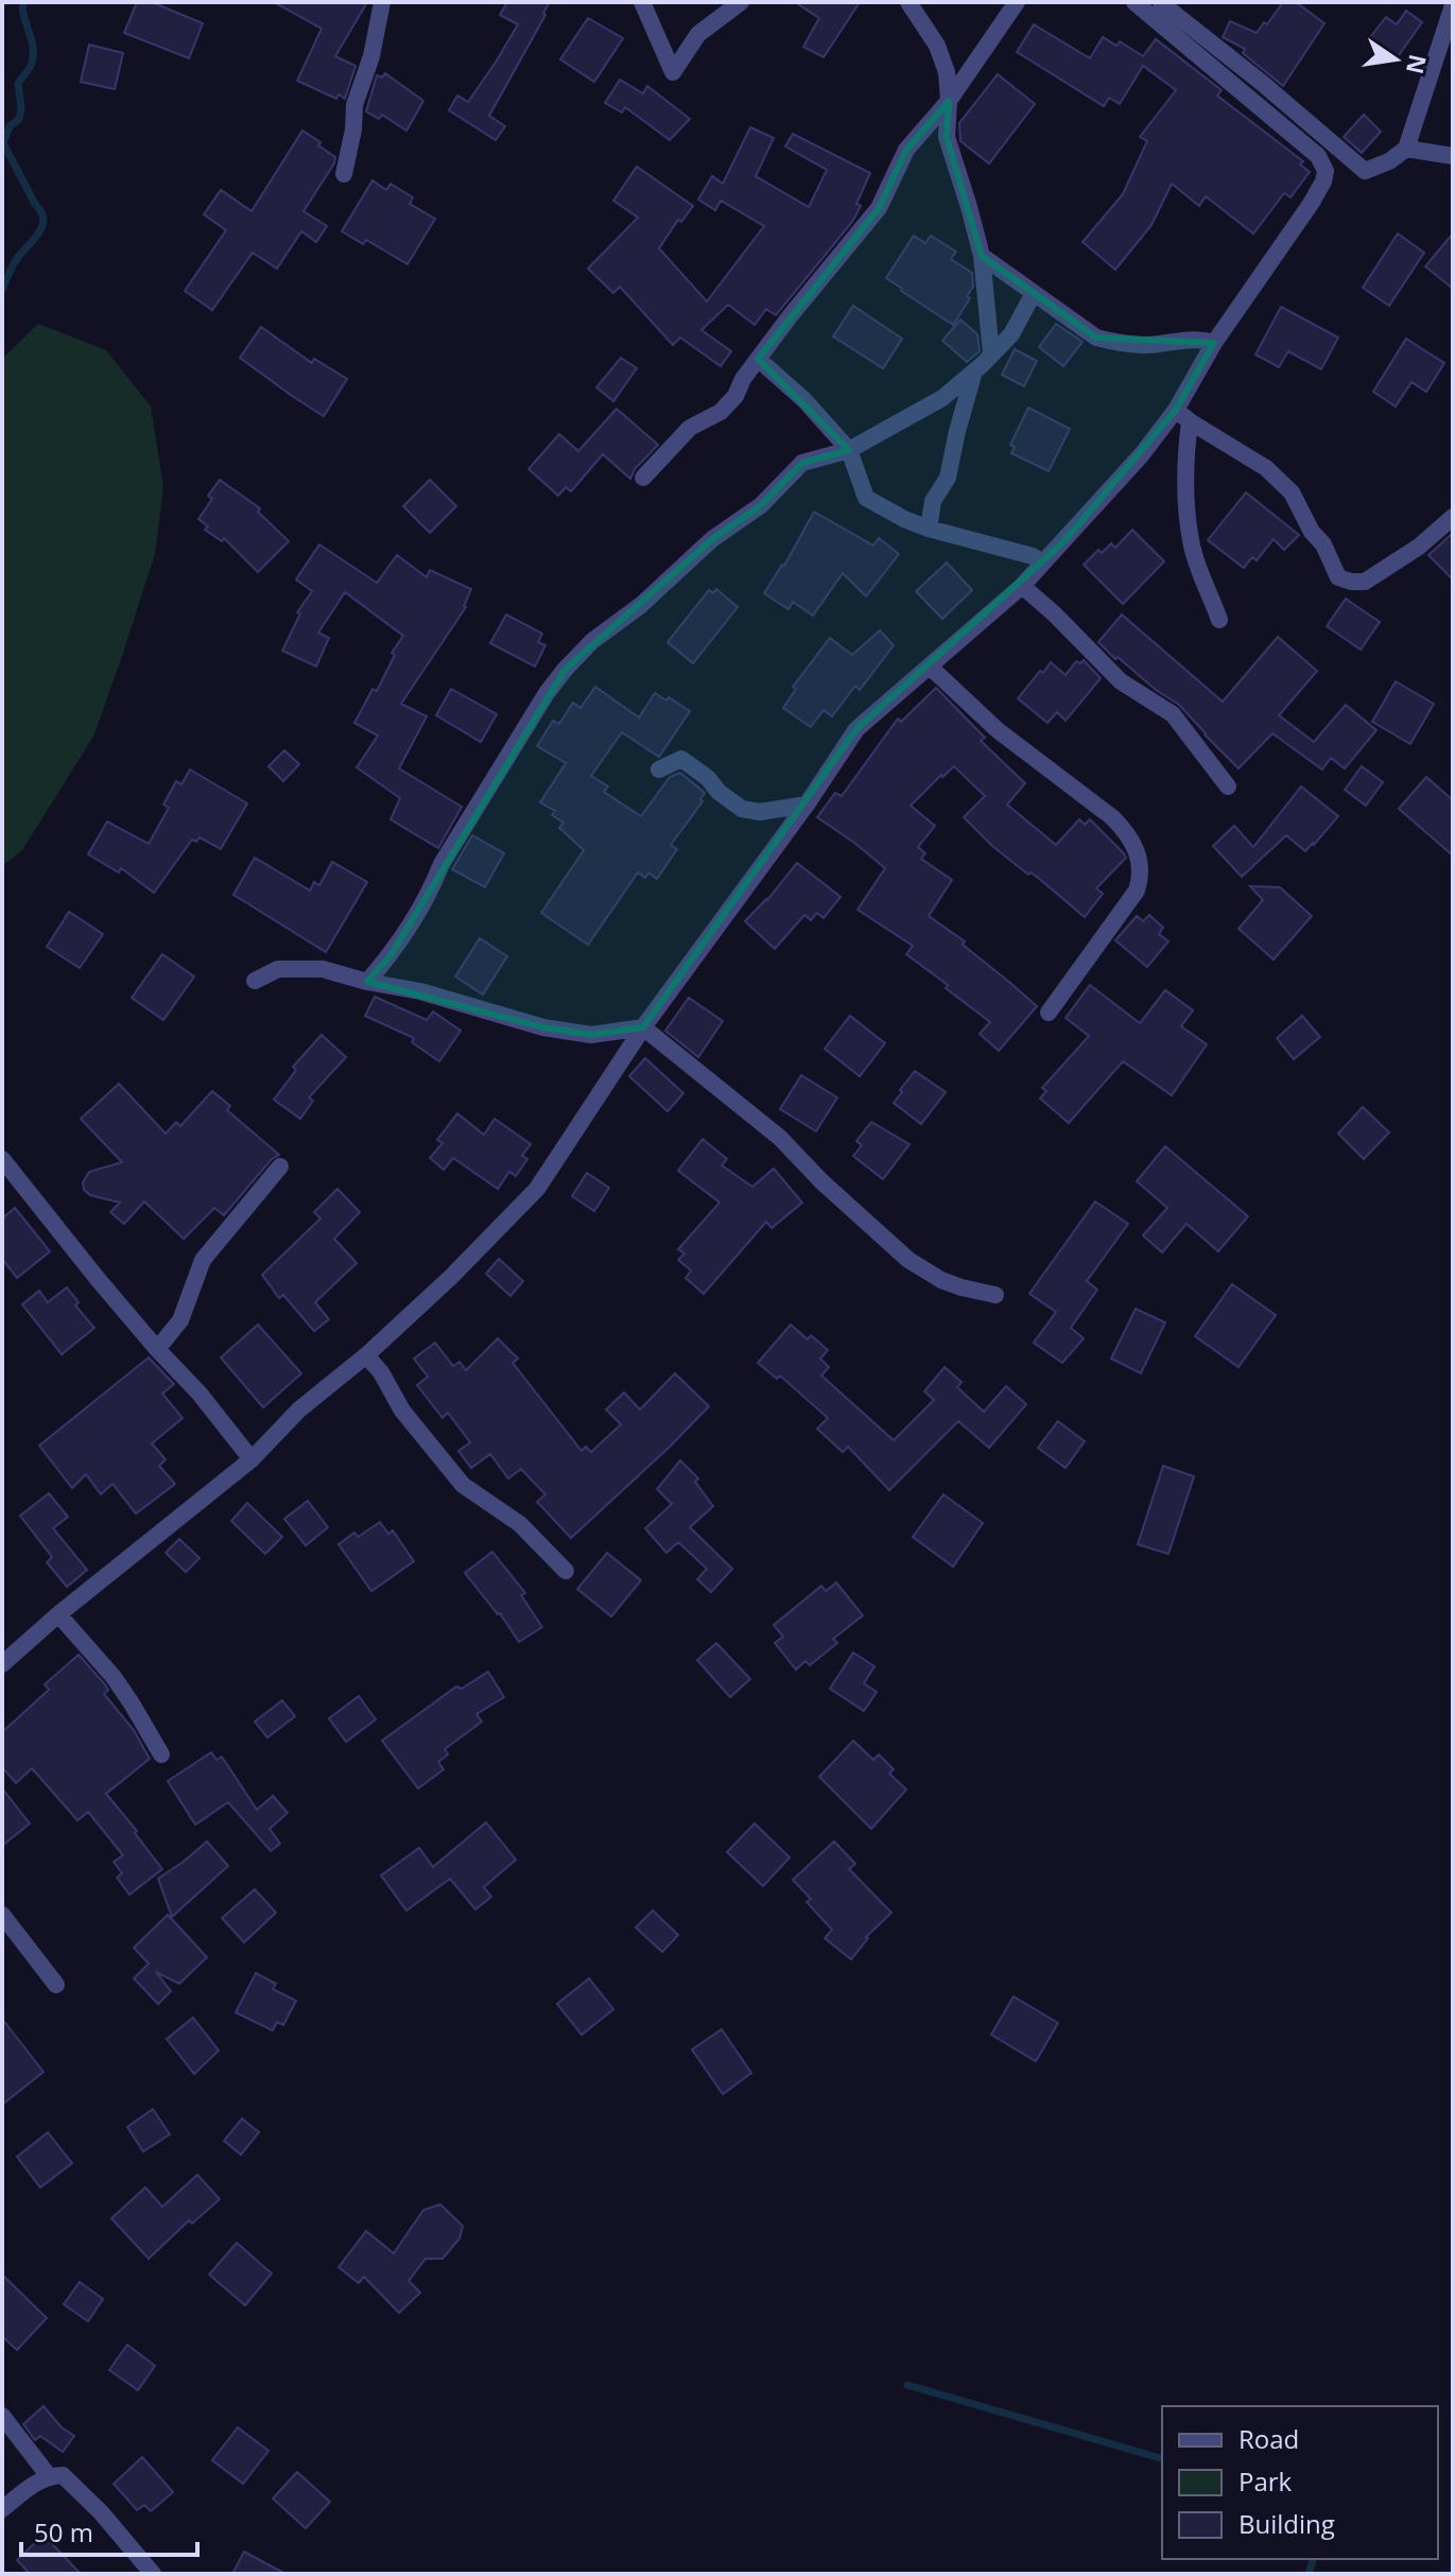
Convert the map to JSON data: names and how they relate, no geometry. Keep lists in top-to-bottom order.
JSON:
{
  "legend": ["Road", "Park", "Building"],
  "scale_bar": "50 m",
  "north": "right"
}
